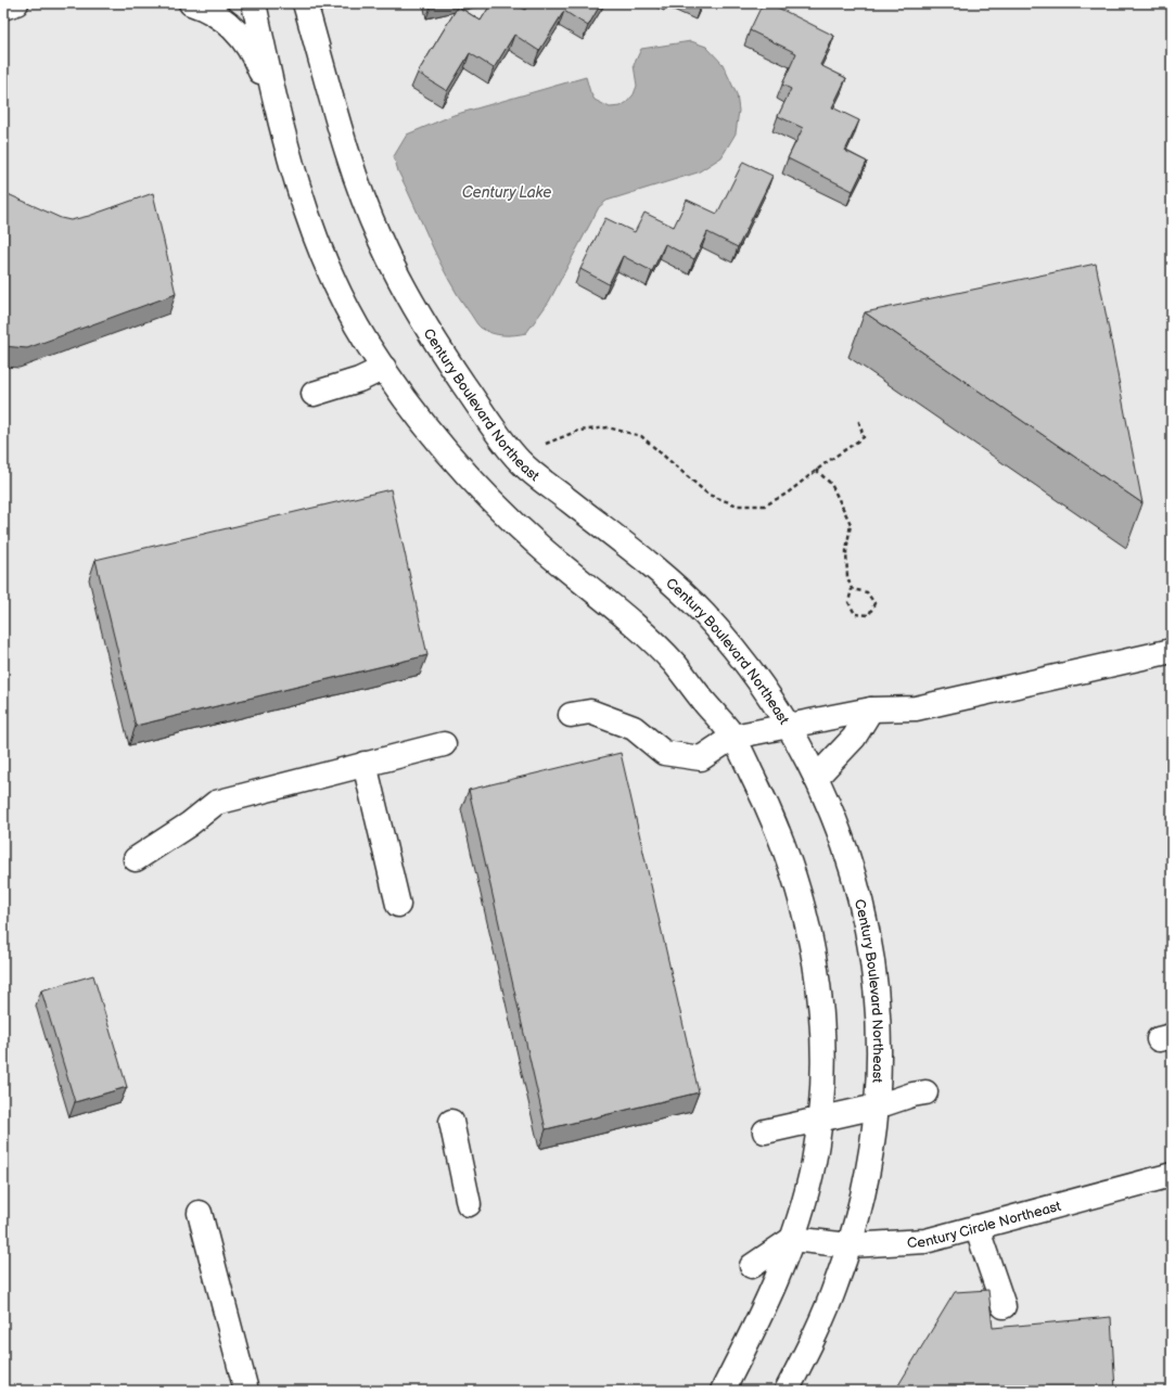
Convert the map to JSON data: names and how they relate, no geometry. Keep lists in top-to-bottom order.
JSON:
{
  "streets": {
    "street": ["Century Boulevard Northeast", "Century Circle Northeast"]
  },
  "crossings": [
    ["Century Boulevard Northeast", "Century Circle Northeast"]
  ],
  "water": ["Century Lake"]
}
